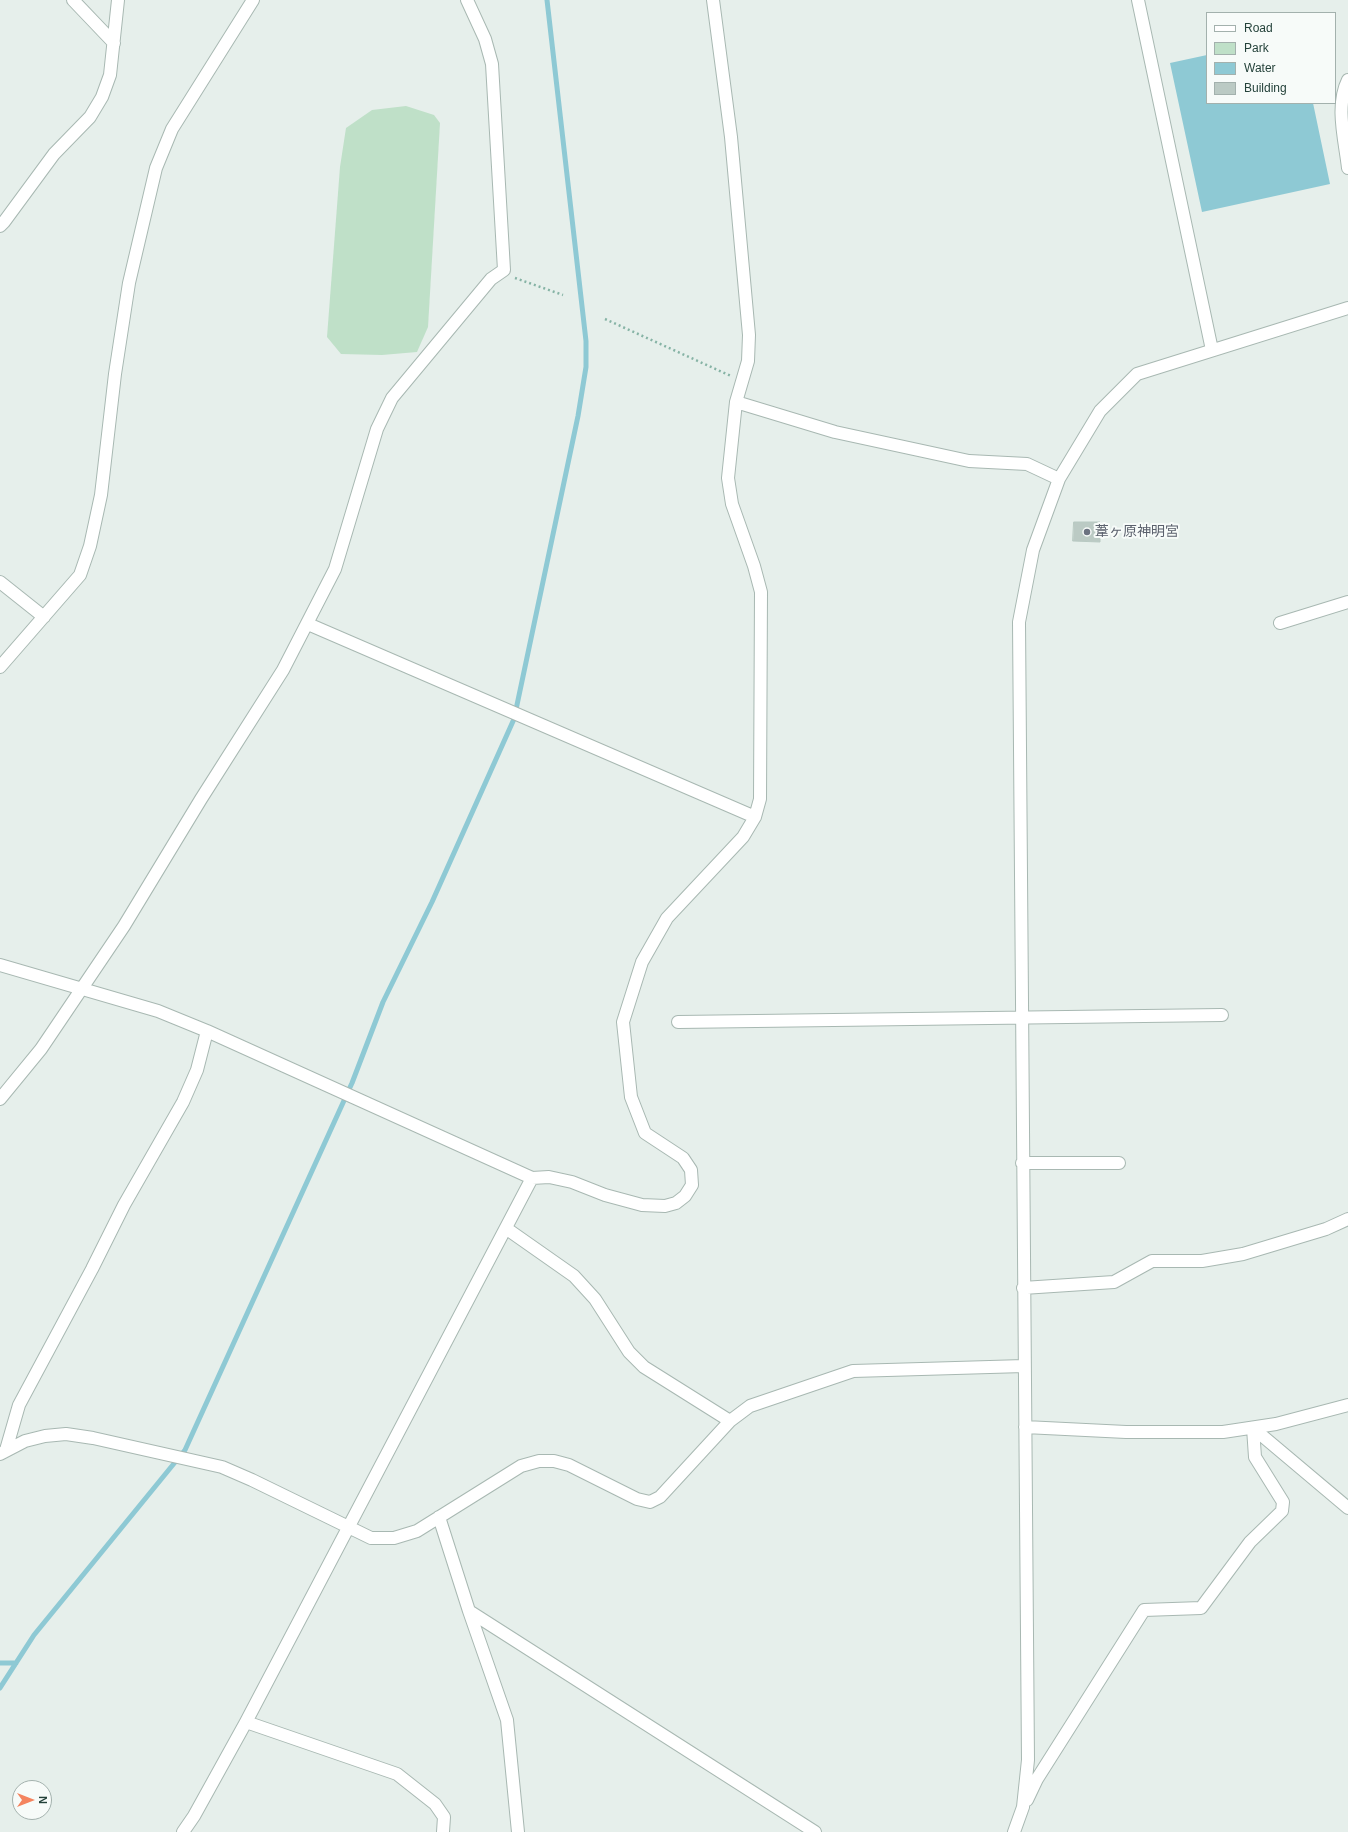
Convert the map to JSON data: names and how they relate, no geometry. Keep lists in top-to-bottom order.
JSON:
{
  "places": ["葦ヶ原神明宮"],
  "legend": [
    "Road",
    "Park",
    "Water",
    "Building"
  ],
  "north": "right"
}
